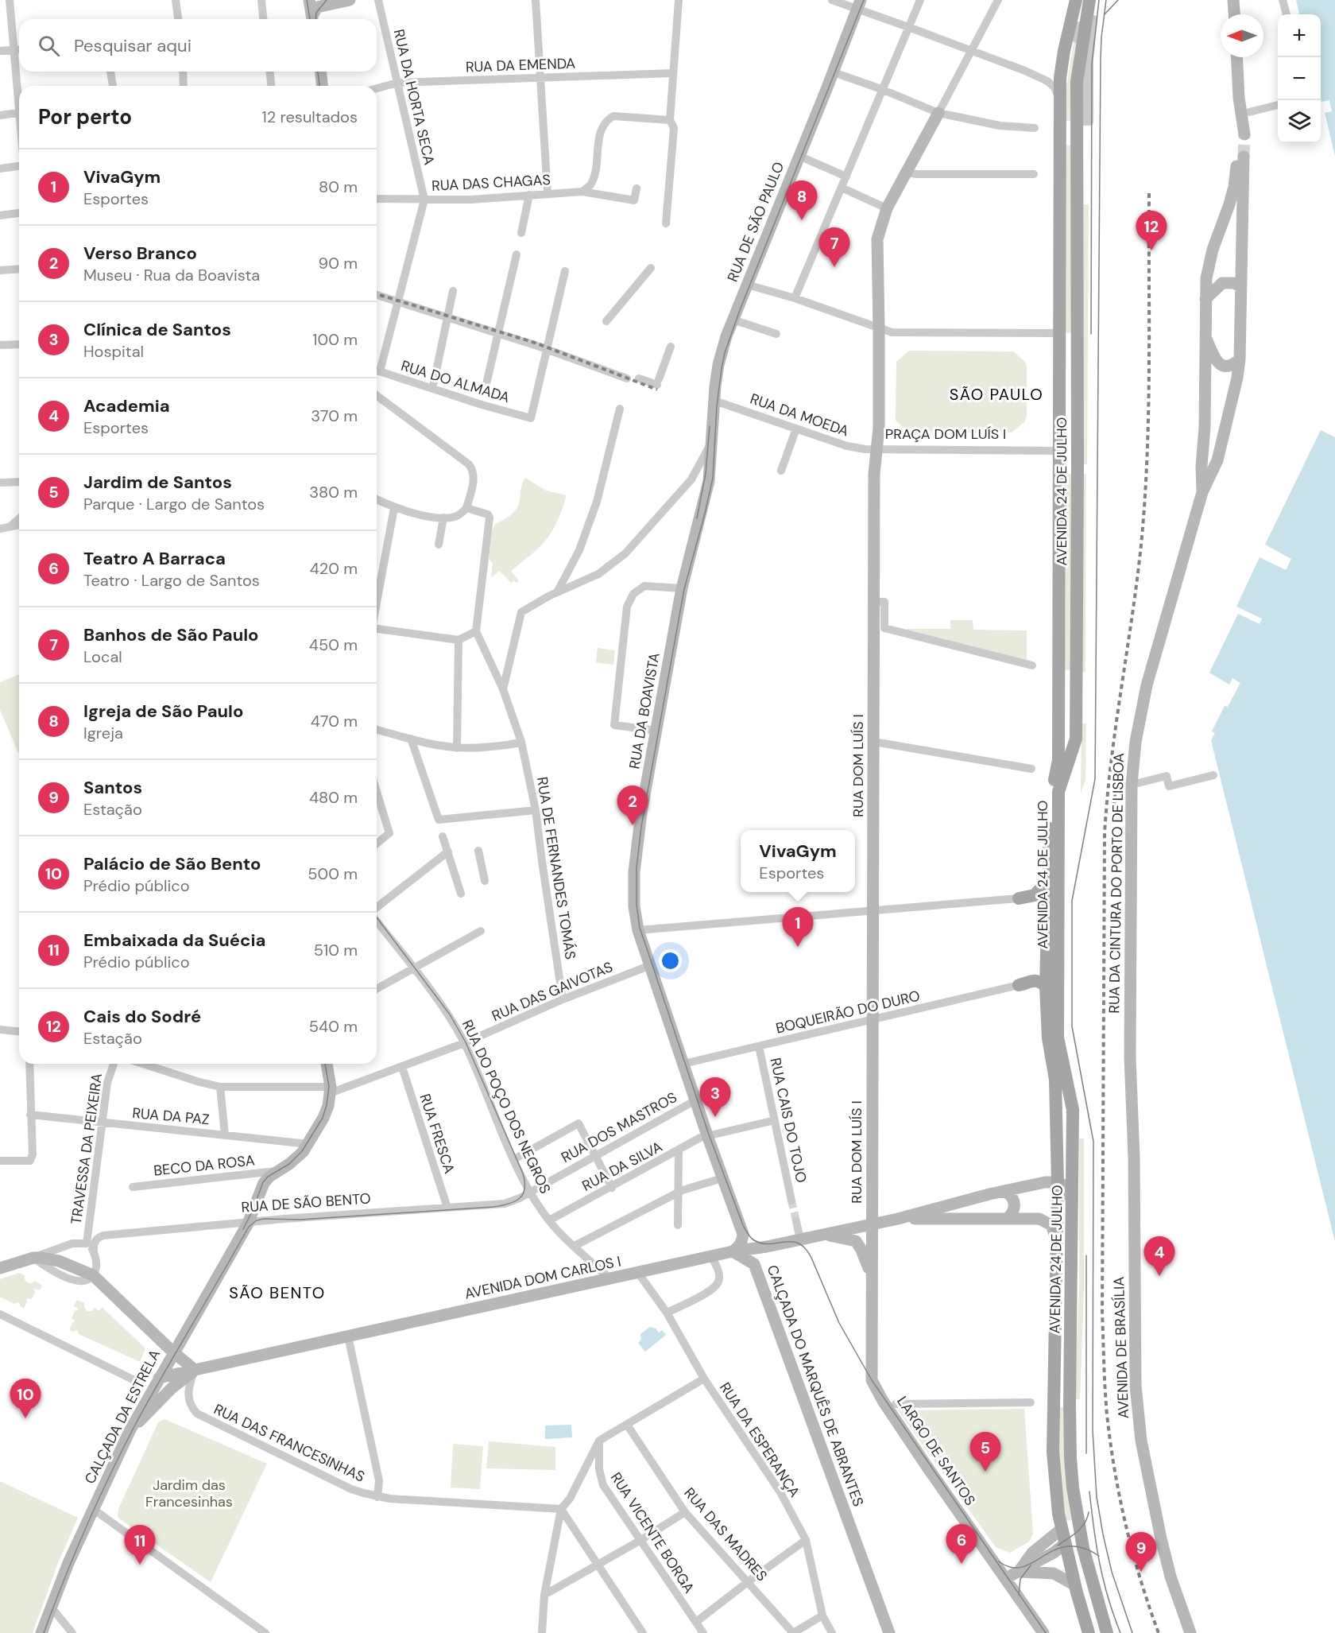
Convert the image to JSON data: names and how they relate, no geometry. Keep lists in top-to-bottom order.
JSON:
{
  "streets": {
    "main road": ["AVENIDA 24 DE JULHO"],
    "street": [
      "RUA DA EMENDA",
      "RUA DA HORTA SECA",
      "RUA DAS CHAGAS",
      "RUA DE SÃO PAULO",
      "RUA DO ALMADA",
      "RUA DA MOEDA",
      "PRAÇA DOM LUÍS I",
      "RUA DA BOAVISTA",
      "RUA DOM LUÍS I",
      "RUA DE FERNANDES TOMÁS",
      "RUA DA CINTURA DO PORTO DE LISBOA",
      "RUA DAS GAIVOTAS",
      "BOQUEIRÃO DO DURO",
      "RUA DO POÇO DOS NEGROS",
      "RUA DA PAZ",
      "RUA CAIS DO TOJO",
      "RUA DOS MASTROS",
      "RUA FRESCA",
      "TRAVESSA DA PEIXEIRA",
      "BECO DA ROSA",
      "RUA DA SILVA",
      "RUA DE SÃO BENTO",
      "AVENIDA DOM CARLOS I",
      "AVENIDA DE BRASÍLIA",
      "CALÇADA DO MARQUÊS DE ABRANTES",
      "CALÇADA DA ESTRELA",
      "RUA DA ESPERANÇA",
      "RUA DAS FRANCESINHAS",
      "LARGO DE SANTOS",
      "RUA VICENTE BORGA",
      "RUA DAS MADRES"
    ]
  },
  "crossings": [
    ["RUA DA EMENDA", "RUA DA HORTA SECA"],
    ["RUA DA HORTA SECA", "RUA DAS CHAGAS"],
    ["RUA DE SÃO PAULO", "RUA DA MOEDA"],
    ["RUA DE SÃO PAULO", "RUA DA BOAVISTA"],
    ["RUA DA MOEDA", "PRAÇA DOM LUÍS I"],
    ["RUA DA MOEDA", "RUA DOM LUÍS I"],
    ["PRAÇA DOM LUÍS I", "AVENIDA 24 DE JULHO"],
    ["PRAÇA DOM LUÍS I", "RUA DOM LUÍS I"],
    ["AVENIDA 24 DE JULHO", "AVENIDA DOM CARLOS I"],
    ["RUA DA BOAVISTA", "RUA DAS GAIVOTAS"],
    ["RUA DA BOAVISTA", "BOQUEIRÃO DO DURO"],
    ["RUA DA BOAVISTA", "RUA DOS MASTROS"],
    ["RUA DA BOAVISTA", "RUA DA SILVA"],
    ["RUA DOM LUÍS I", "BOQUEIRÃO DO DURO"],
    ["RUA DOM LUÍS I", "AVENIDA DOM CARLOS I"],
    ["RUA DOM LUÍS I", "LARGO DE SANTOS"],
    ["RUA DE FERNANDES TOMÁS", "RUA DAS GAIVOTAS"],
    ["RUA DA CINTURA DO PORTO DE LISBOA", "AVENIDA DE BRASÍLIA"],
    ["RUA DAS GAIVOTAS", "RUA DO POÇO DOS NEGROS"],
    ["RUA DAS GAIVOTAS", "RUA FRESCA"],
    ["RUA DAS GAIVOTAS", "CALÇADA DA ESTRELA"],
    ["BOQUEIRÃO DO DURO", "RUA CAIS DO TOJO"],
    ["RUA DO POÇO DOS NEGROS", "RUA DOS MASTROS"],
    ["RUA DO POÇO DOS NEGROS", "RUA DA SILVA"],
    ["RUA DO POÇO DOS NEGROS", "RUA DE SÃO BENTO"],
    ["RUA DO POÇO DOS NEGROS", "AVENIDA DOM CARLOS I"],
    ["RUA DA PAZ", "TRAVESSA DA PEIXEIRA"],
    ["RUA DA PAZ", "CALÇADA DA ESTRELA"],
    ["RUA CAIS DO TOJO", "RUA DA SILVA"],
    ["RUA DOS MASTROS", "RUA DE SÃO BENTO"],
    ["RUA FRESCA", "RUA DE SÃO BENTO"],
    ["BECO DA ROSA", "CALÇADA DA ESTRELA"],
    ["RUA DE SÃO BENTO", "CALÇADA DA ESTRELA"],
    ["AVENIDA DOM CARLOS I", "CALÇADA DO MARQUÊS DE ABRANTES"],
    ["AVENIDA DOM CARLOS I", "CALÇADA DA ESTRELA"],
    ["AVENIDA DOM CARLOS I", "RUA DA ESPERANÇA"],
    ["AVENIDA DOM CARLOS I", "RUA DAS FRANCESINHAS"]
  ],
  "districts": ["SÃO PAULO", "SÃO BENTO"],
  "parks": ["Jardim das Francesinhas"],
  "north": "left",
  "page": {
    "map_buttons": ["+", "−"],
    "search": "Pesquisar aqui",
    "heading": ["Por perto", "12 resultados"],
    "list": [
      {
        "mark": "1",
        "name": "VivaGym",
        "note": "Esportes",
        "value": "80 m"
      },
      {
        "mark": "2",
        "name": "Verso Branco",
        "note": "Museu · Rua da Boavista",
        "value": "90 m"
      },
      {
        "mark": "3",
        "name": "Clínica de Santos",
        "note": "Hospital",
        "value": "100 m"
      },
      {
        "mark": "4",
        "name": "Academia",
        "note": "Esportes",
        "value": "370 m"
      },
      {
        "mark": "5",
        "name": "Jardim de Santos",
        "note": "Parque · Largo de Santos",
        "value": "380 m"
      },
      {
        "mark": "6",
        "name": "Teatro A Barraca",
        "note": "Teatro · Largo de Santos",
        "value": "420 m"
      },
      {
        "mark": "7",
        "name": "Banhos de São Paulo",
        "note": "Local",
        "value": "450 m"
      },
      {
        "mark": "8",
        "name": "Igreja de São Paulo",
        "note": "Igreja",
        "value": "470 m"
      },
      {
        "mark": "9",
        "name": "Santos",
        "note": "Estação",
        "value": "480 m"
      },
      {
        "mark": "10",
        "name": "Palácio de São Bento",
        "note": "Prédio público",
        "value": "500 m"
      },
      {
        "mark": "11",
        "name": "Embaixada da Suécia",
        "note": "Prédio público",
        "value": "510 m"
      },
      {
        "mark": "12",
        "name": "Cais do Sodré",
        "note": "Estação",
        "value": "540 m"
      }
    ],
    "pins": [
      "8",
      "12",
      "7",
      "2",
      "1",
      "3",
      "4",
      "10",
      "5",
      "6",
      "11",
      "9"
    ],
    "popup": ["VivaGym", "Esportes"]
  }
}
